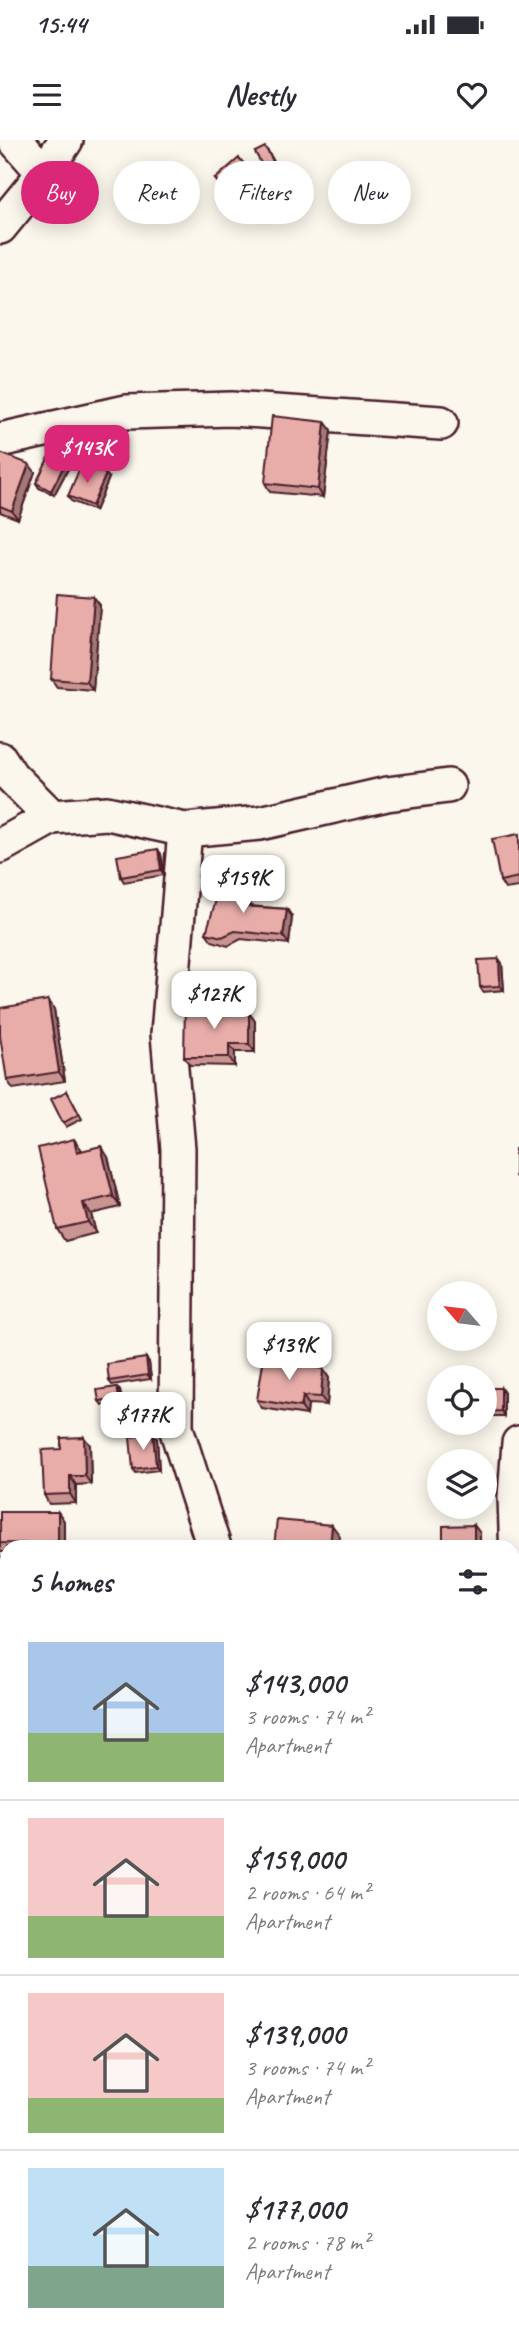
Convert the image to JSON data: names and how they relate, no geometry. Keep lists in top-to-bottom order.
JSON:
{
  "north": "top left",
  "page": {
    "status": "15:44",
    "header": "Nestly",
    "chip": [
      "Buy",
      "Rent",
      "Filters",
      "New"
    ],
    "price": [
      "$143K",
      "$159K",
      "$127K",
      "$139K",
      "$177K"
    ],
    "heading": "5 homes",
    "list": [
      {
        "name": "$143,000",
        "note": "3 rooms · 74 m² · Apartment"
      },
      {
        "name": "$159,000",
        "note": "2 rooms · 64 m² · Apartment"
      },
      {
        "name": "$139,000",
        "note": "3 rooms · 74 m² · Apartment"
      },
      {
        "name": "$177,000",
        "note": "2 rooms · 78 m² · Apartment"
      }
    ]
  }
}
